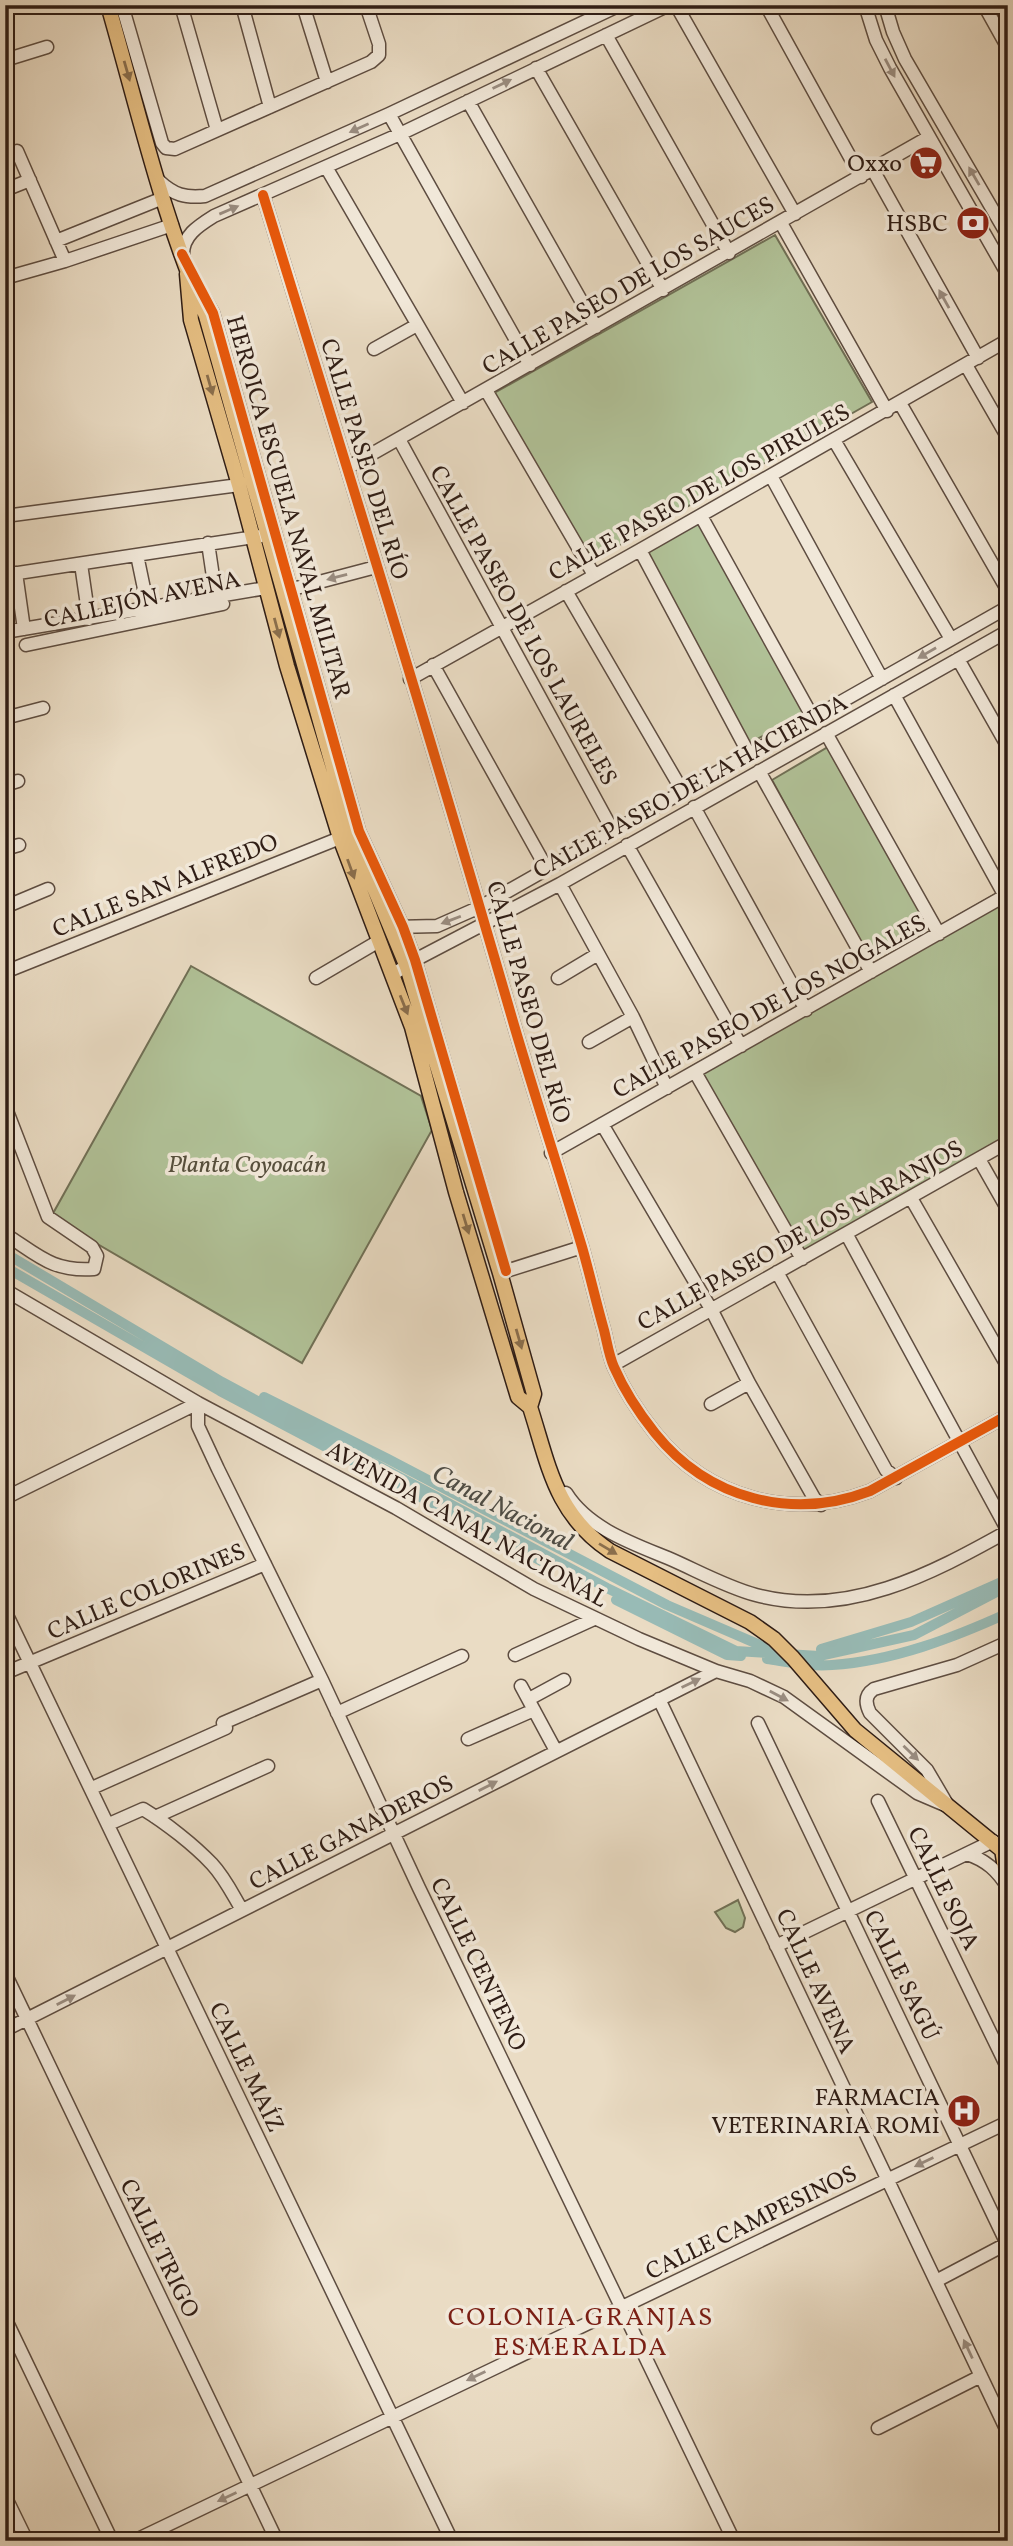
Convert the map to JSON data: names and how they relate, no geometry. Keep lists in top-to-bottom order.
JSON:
{
  "streets": {
    "main road": ["HEROICA ESCUELA NAVAL MILITAR"],
    "street": [
      "CALLE PASEO DE LOS SAUCES",
      "CALLE PASEO DEL RÍO",
      "CALLE PASEO DE LOS PIRULES",
      "CALLEJÓN AVENA",
      "CALLE PASEO DE LOS LAURELES",
      "CALLE PASEO DE LA HACIENDA",
      "CALLE SAN ALFREDO",
      "CALLE PASEO DE LOS NOGALES",
      "CALLE PASEO DE LOS NARANJOS",
      "AVENIDA CANAL NACIONAL",
      "CALLE COLORINES",
      "CALLE GANADEROS",
      "CALLE SOJA",
      "CALLE CENTENO",
      "CALLE SAGÚ",
      "CALLE AVENA",
      "CALLE MAÍZ",
      "CALLE CAMPESINOS",
      "CALLE TRIGO"
    ]
  },
  "crossings": [
    ["CALLE PASEO DE LOS SAUCES", "CALLE PASEO DEL RÍO"],
    ["CALLE PASEO DE LOS SAUCES", "CALLE PASEO DE LOS LAURELES"],
    ["CALLE PASEO DEL RÍO", "CALLE PASEO DE LOS PIRULES"],
    ["CALLE PASEO DEL RÍO", "CALLE PASEO DE LA HACIENDA"],
    ["CALLE PASEO DEL RÍO", "CALLE PASEO DE LOS NOGALES"],
    ["CALLE PASEO DEL RÍO", "CALLE PASEO DE LOS NARANJOS"],
    ["CALLE PASEO DE LOS PIRULES", "CALLE PASEO DE LOS LAURELES"],
    ["HEROICA ESCUELA NAVAL MILITAR", "CALLEJÓN AVENA"],
    ["HEROICA ESCUELA NAVAL MILITAR", "CALLE PASEO DE LA HACIENDA"],
    ["HEROICA ESCUELA NAVAL MILITAR", "CALLE SAN ALFREDO"],
    ["HEROICA ESCUELA NAVAL MILITAR", "AVENIDA CANAL NACIONAL"],
    ["CALLE PASEO DE LOS LAURELES", "CALLE PASEO DE LA HACIENDA"],
    ["AVENIDA CANAL NACIONAL", "CALLE GANADEROS"],
    ["AVENIDA CANAL NACIONAL", "CALLE CENTENO"],
    ["CALLE COLORINES", "CALLE CENTENO"],
    ["CALLE COLORINES", "CALLE MAÍZ"],
    ["CALLE GANADEROS", "CALLE CENTENO"],
    ["CALLE GANADEROS", "CALLE AVENA"],
    ["CALLE GANADEROS", "CALLE MAÍZ"],
    ["CALLE GANADEROS", "CALLE TRIGO"],
    ["CALLE CENTENO", "CALLE CAMPESINOS"],
    ["CALLE SAGÚ", "CALLE CAMPESINOS"],
    ["CALLE AVENA", "CALLE CAMPESINOS"],
    ["CALLE MAÍZ", "CALLE CAMPESINOS"],
    ["CALLE CAMPESINOS", "CALLE TRIGO"]
  ],
  "one_way": ["CALLE GANADEROS", "CALLE CAMPESINOS"],
  "districts": ["COLONIA GRANJAS ESMERALDA"],
  "water": ["Canal Nacional"],
  "parks": ["Planta Coyoacán"],
  "places": {
    "supermarket": ["Oxxo"],
    "bank": ["HSBC"],
    "hospital": ["FARMACIA VETERINARIA ROMI"]
  }
}
